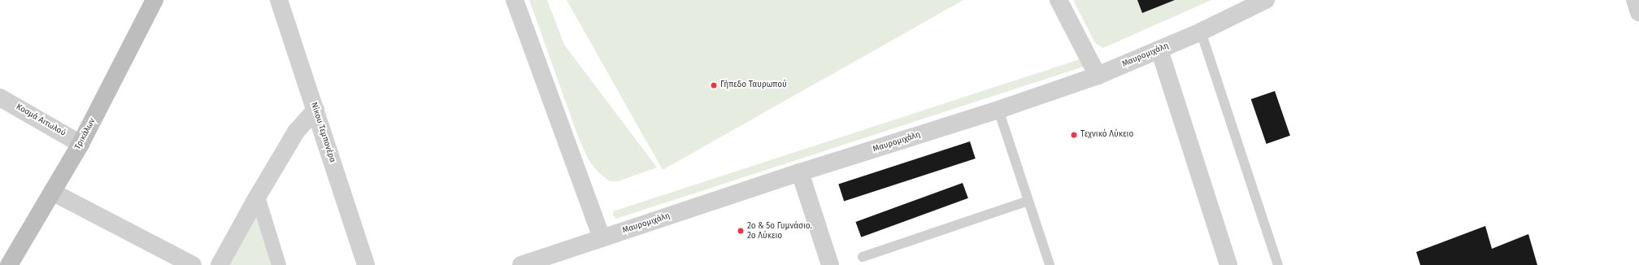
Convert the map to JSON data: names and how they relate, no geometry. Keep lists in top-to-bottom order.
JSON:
{
  "streets": {
    "main road": ["Τρικάλων"],
    "street": ["Μαυρομιχάλη", "Κοσμά Αιτωλού", "Νίκου Τεμπονέρα"]
  },
  "crossings": [
    ["Κοσμά Αιτωλού", "Τρικάλων"]
  ],
  "places": ["Γήπεδο Ταυρωπού", "Τεχνικό Λύκειο", "2ο & 5ο Γυμνάσιο. 2ο Λύκειο"]
}
